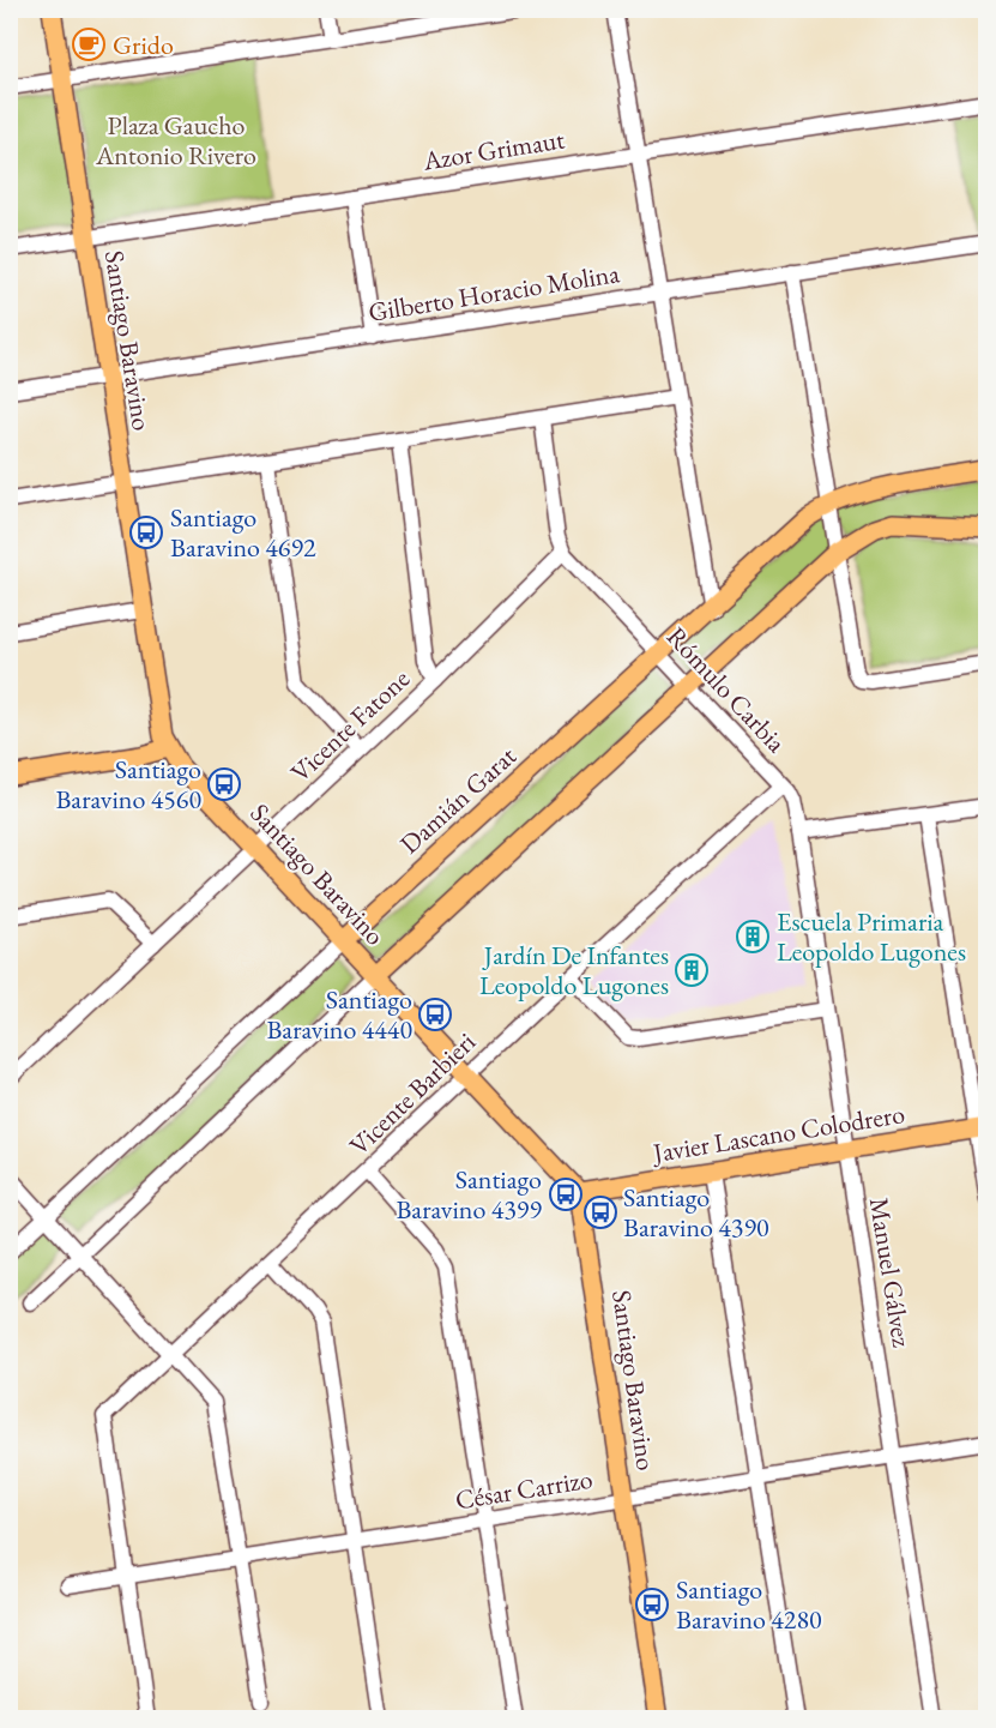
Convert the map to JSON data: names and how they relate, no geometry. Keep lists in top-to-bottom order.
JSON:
{
  "streets": {
    "main road": ["Santiago Baravino", "Damián Garat", "Javier Lascano Colodrero"],
    "street": [
      "Azor Grimaut",
      "Gilberto Horacio Molina",
      "Rómulo Carbia",
      "Vicente Fatone",
      "Vicente Barbieri",
      "Manuel Gálvez",
      "César Carrizo"
    ]
  },
  "crossings": [
    ["Azor Grimaut", "Santiago Baravino"],
    ["Gilberto Horacio Molina", "Santiago Baravino"],
    ["Santiago Baravino", "Vicente Fatone"],
    ["Santiago Baravino", "Damián Garat"],
    ["Santiago Baravino", "Vicente Barbieri"],
    ["Santiago Baravino", "Javier Lascano Colodrero"],
    ["Santiago Baravino", "César Carrizo"],
    ["Rómulo Carbia", "Vicente Fatone"],
    ["Rómulo Carbia", "Damián Garat"],
    ["Rómulo Carbia", "Vicente Barbieri"],
    ["Rómulo Carbia", "Manuel Gálvez"],
    ["Vicente Barbieri", "César Carrizo"],
    ["Javier Lascano Colodrero", "Manuel Gálvez"],
    ["Manuel Gálvez", "César Carrizo"]
  ],
  "parks": ["Plaza Gaucho Antonio Rivero"],
  "places": {
    "cafe": ["Grido"],
    "bus stop": [
      "Santiago Baravino 4692",
      "Santiago Baravino 4560",
      "Santiago Baravino 4440",
      "Santiago Baravino 4399",
      "Santiago Baravino 4390",
      "Santiago Baravino 4280"
    ],
    "building": ["Escuela Primaria Leopoldo Lugones", "Jardín De Infantes Leopoldo Lugones"]
  }
}
